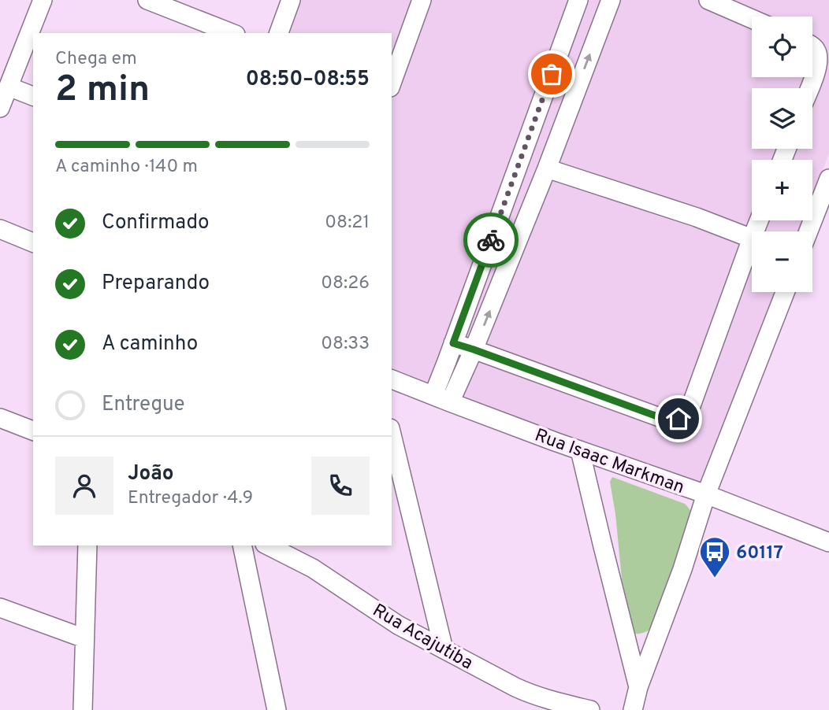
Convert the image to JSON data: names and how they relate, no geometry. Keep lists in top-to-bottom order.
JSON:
{
  "streets": {
    "street": ["Rua Isaac Markman", "Rua Acajutiba"]
  },
  "places": {
    "bus stop": ["60117"]
  },
  "page": {
    "map_buttons": ["+", "−"],
    "heading": ["2 min", "Chega em", "08:50–08:55"],
    "panel": ["João", "Entregador · 4.9"],
    "bar": "A caminho · 140 m",
    "list": [
      ["Confirmado", "08:21"],
      ["Preparando", "08:26"],
      ["A caminho", "08:33"],
      "Entregue"
    ]
  }
}
